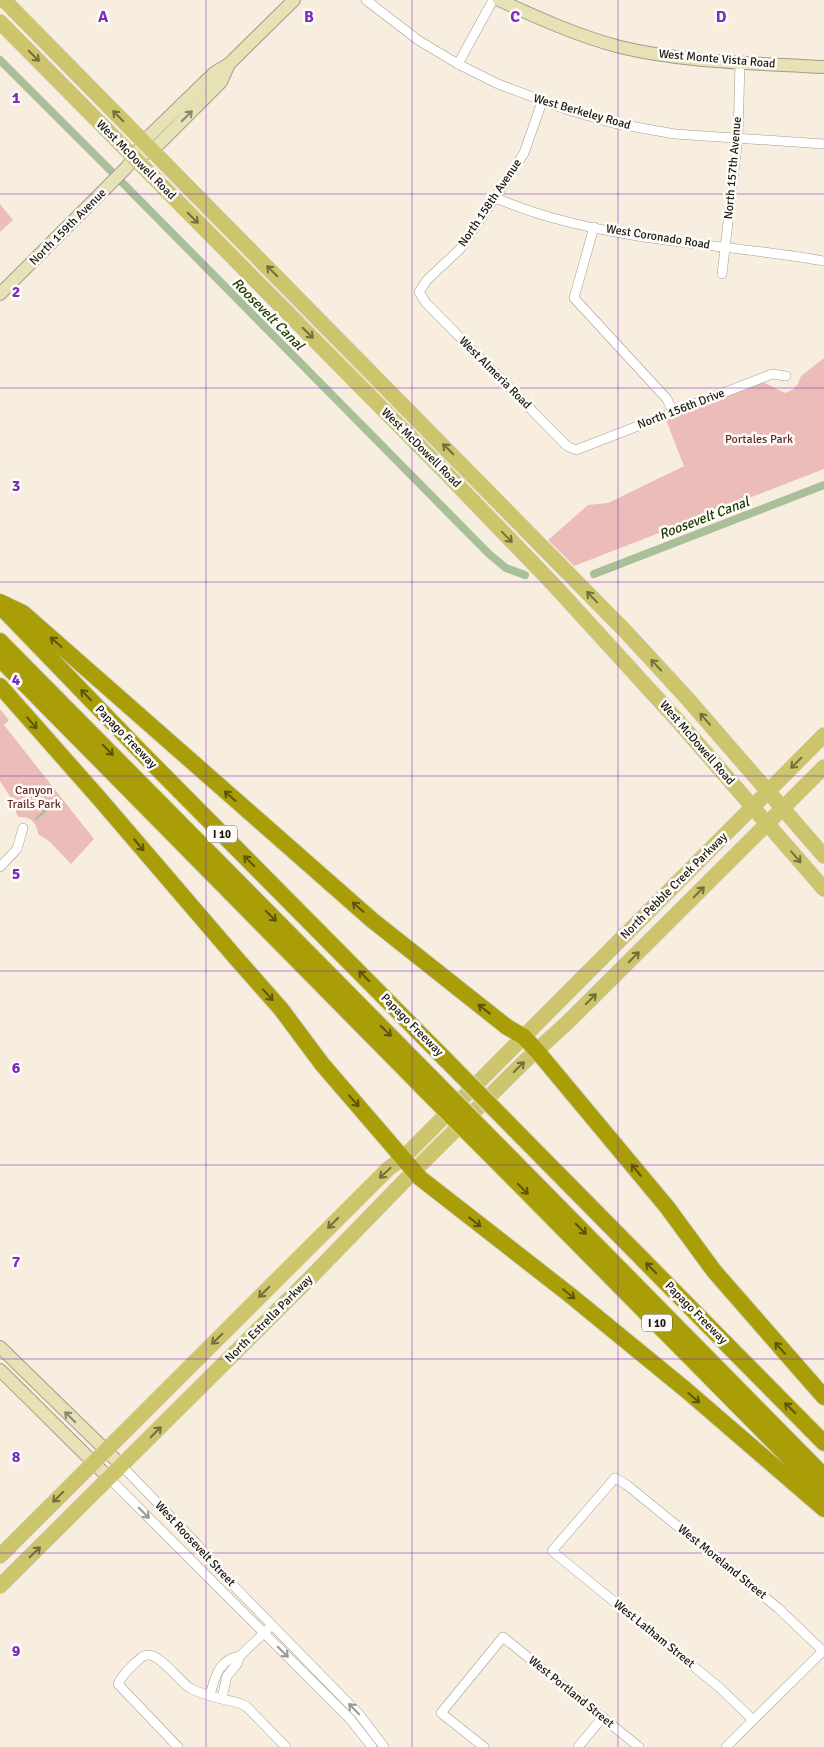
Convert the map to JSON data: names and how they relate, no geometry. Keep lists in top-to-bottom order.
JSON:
{
  "streets": {
    "highway": ["Papago Freeway", "I 10"],
    "main road": ["West McDowell Road", "North Pebble Creek Parkway", "North Estrella Parkway"],
    "street": [
      "West Monte Vista Road",
      "West Berkeley Road",
      "North 157th Avenue",
      "North 158th Avenue",
      "North 159th Avenue",
      "West Coronado Road",
      "West Almeria Road",
      "North 156th Drive",
      "West Roosevelt Street",
      "West Moreland Street",
      "West Latham Street",
      "West Portland Street"
    ]
  },
  "crossings": [
    ["West Monte Vista Road", "North 157th Avenue"],
    ["West Berkeley Road", "North 157th Avenue"],
    ["West Berkeley Road", "North 158th Avenue"],
    ["West McDowell Road", "North 159th Avenue"],
    ["West McDowell Road", "North Pebble Creek Parkway"],
    ["North 157th Avenue", "West Coronado Road"],
    ["North 158th Avenue", "West Coronado Road"],
    ["North 158th Avenue", "West Almeria Road"],
    ["West Almeria Road", "North 156th Drive"],
    ["North Pebble Creek Parkway", "North Estrella Parkway"],
    ["North Estrella Parkway", "West Roosevelt Street"],
    ["West Moreland Street", "West Latham Street"]
  ],
  "water": ["Roosevelt Canal"],
  "parks": ["Portales Park", "Canyon Trails Park"],
  "grid": {
    "columns": [
      "A",
      "B",
      "C",
      "D"
    ],
    "rows": [
      "1",
      "2",
      "3",
      "4",
      "5",
      "6",
      "7",
      "8",
      "9"
    ]
  }
}
